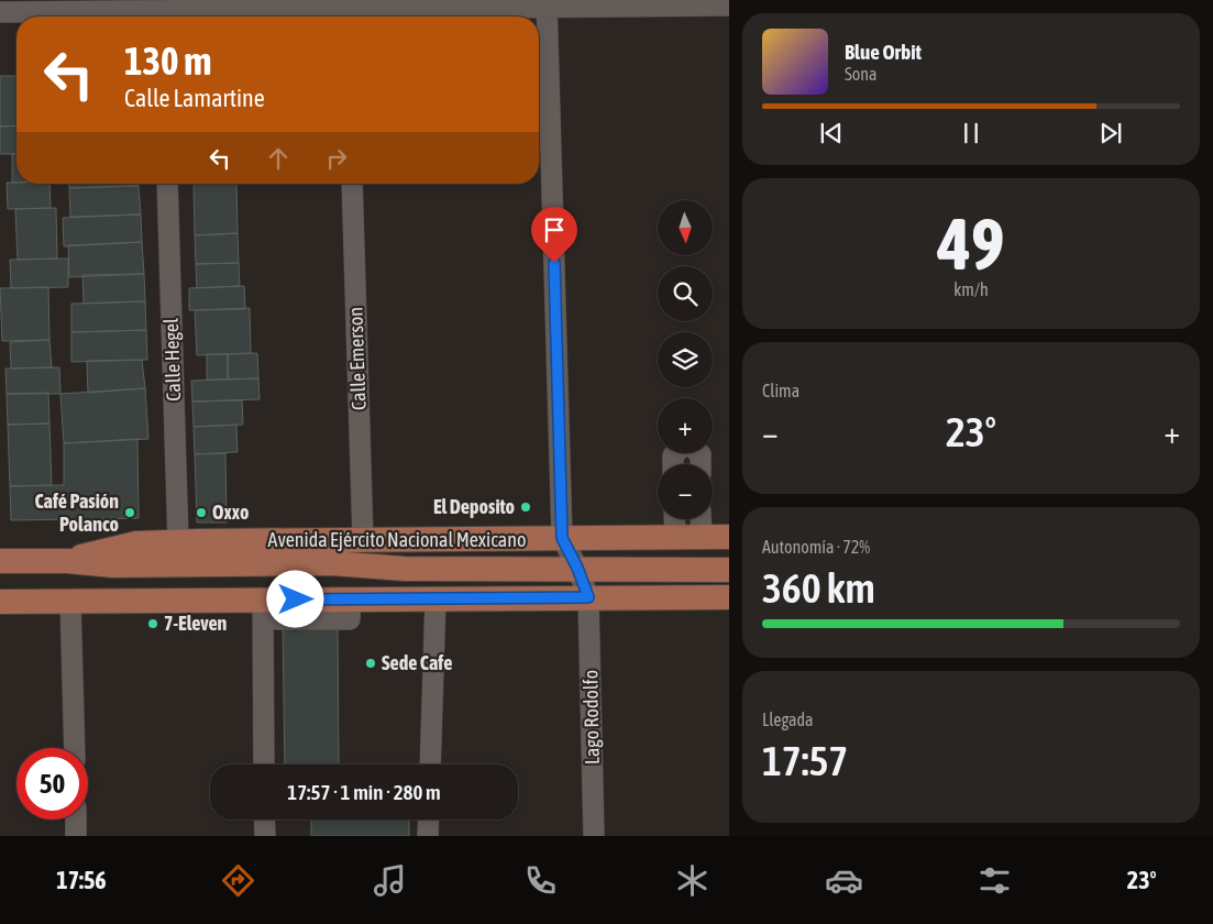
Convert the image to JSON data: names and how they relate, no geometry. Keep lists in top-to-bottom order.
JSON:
{
  "streets": {
    "main road": ["Avenida Ejército Nacional Mexicano"],
    "street": ["Calle Emerson", "Calle Hegel", "Lago Rodolfo"]
  },
  "crossings": [
    ["Calle Emerson", "Avenida Ejército Nacional Mexicano"],
    ["Calle Hegel", "Avenida Ejército Nacional Mexicano"],
    ["Avenida Ejército Nacional Mexicano", "Lago Rodolfo"]
  ],
  "places": [
    "El Deposito",
    "Café Pasión Polanco",
    "Oxxo",
    "7-Eleven",
    "Sede Cafe"
  ],
  "north": "bottom",
  "page": {
    "turn": ["130 m", "Calle Lamartine"],
    "song": ["Blue Orbit", "Sona"],
    "tile": [
      ["49", "km/h"],
      "Clima",
      ["Autonomía · 72%", "360 km"],
      ["Llegada", "17:57"]
    ],
    "map_buttons": ["+", "−"],
    "heat": ["−", "23°", "+"],
    "limit": "50",
    "trip": "17:57 · 1 min · 280 m",
    "tabs": ["17:56", "23°"]
  }
}
